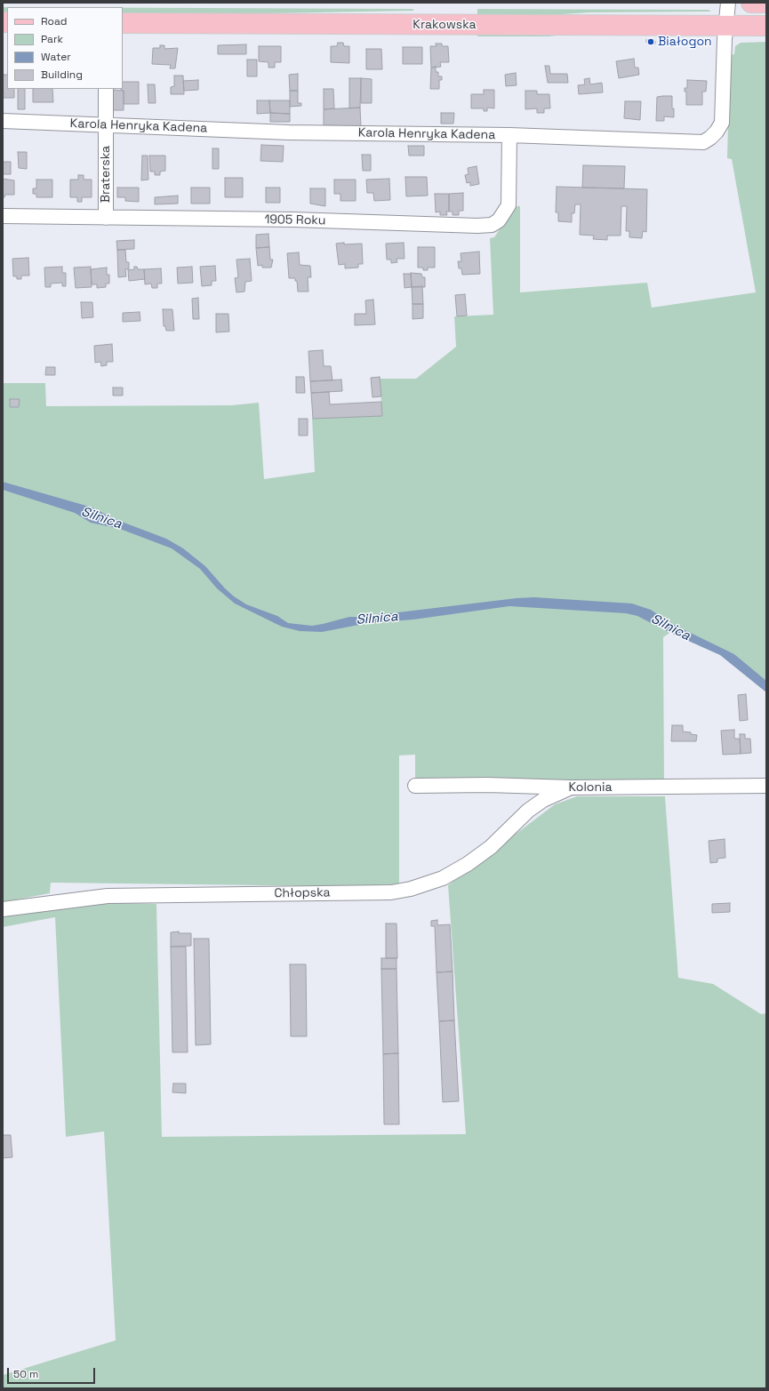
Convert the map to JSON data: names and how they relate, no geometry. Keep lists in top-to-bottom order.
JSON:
{
  "streets": {
    "main road": ["Krakowska"],
    "street": [
      "Karola Henryka Kadena",
      "Braterska",
      "1905 Roku",
      "Kolonia",
      "Chłopska"
    ]
  },
  "crossings": [
    ["Krakowska", "Karola Henryka Kadena"],
    ["Karola Henryka Kadena", "Braterska"],
    ["Karola Henryka Kadena", "1905 Roku"],
    ["Braterska", "1905 Roku"],
    ["Kolonia", "Chłopska"]
  ],
  "water": ["Silnica"],
  "places": ["Białogon"],
  "legend": [
    "Road",
    "Park",
    "Water",
    "Building"
  ],
  "scale_bar": "50 m"
}
